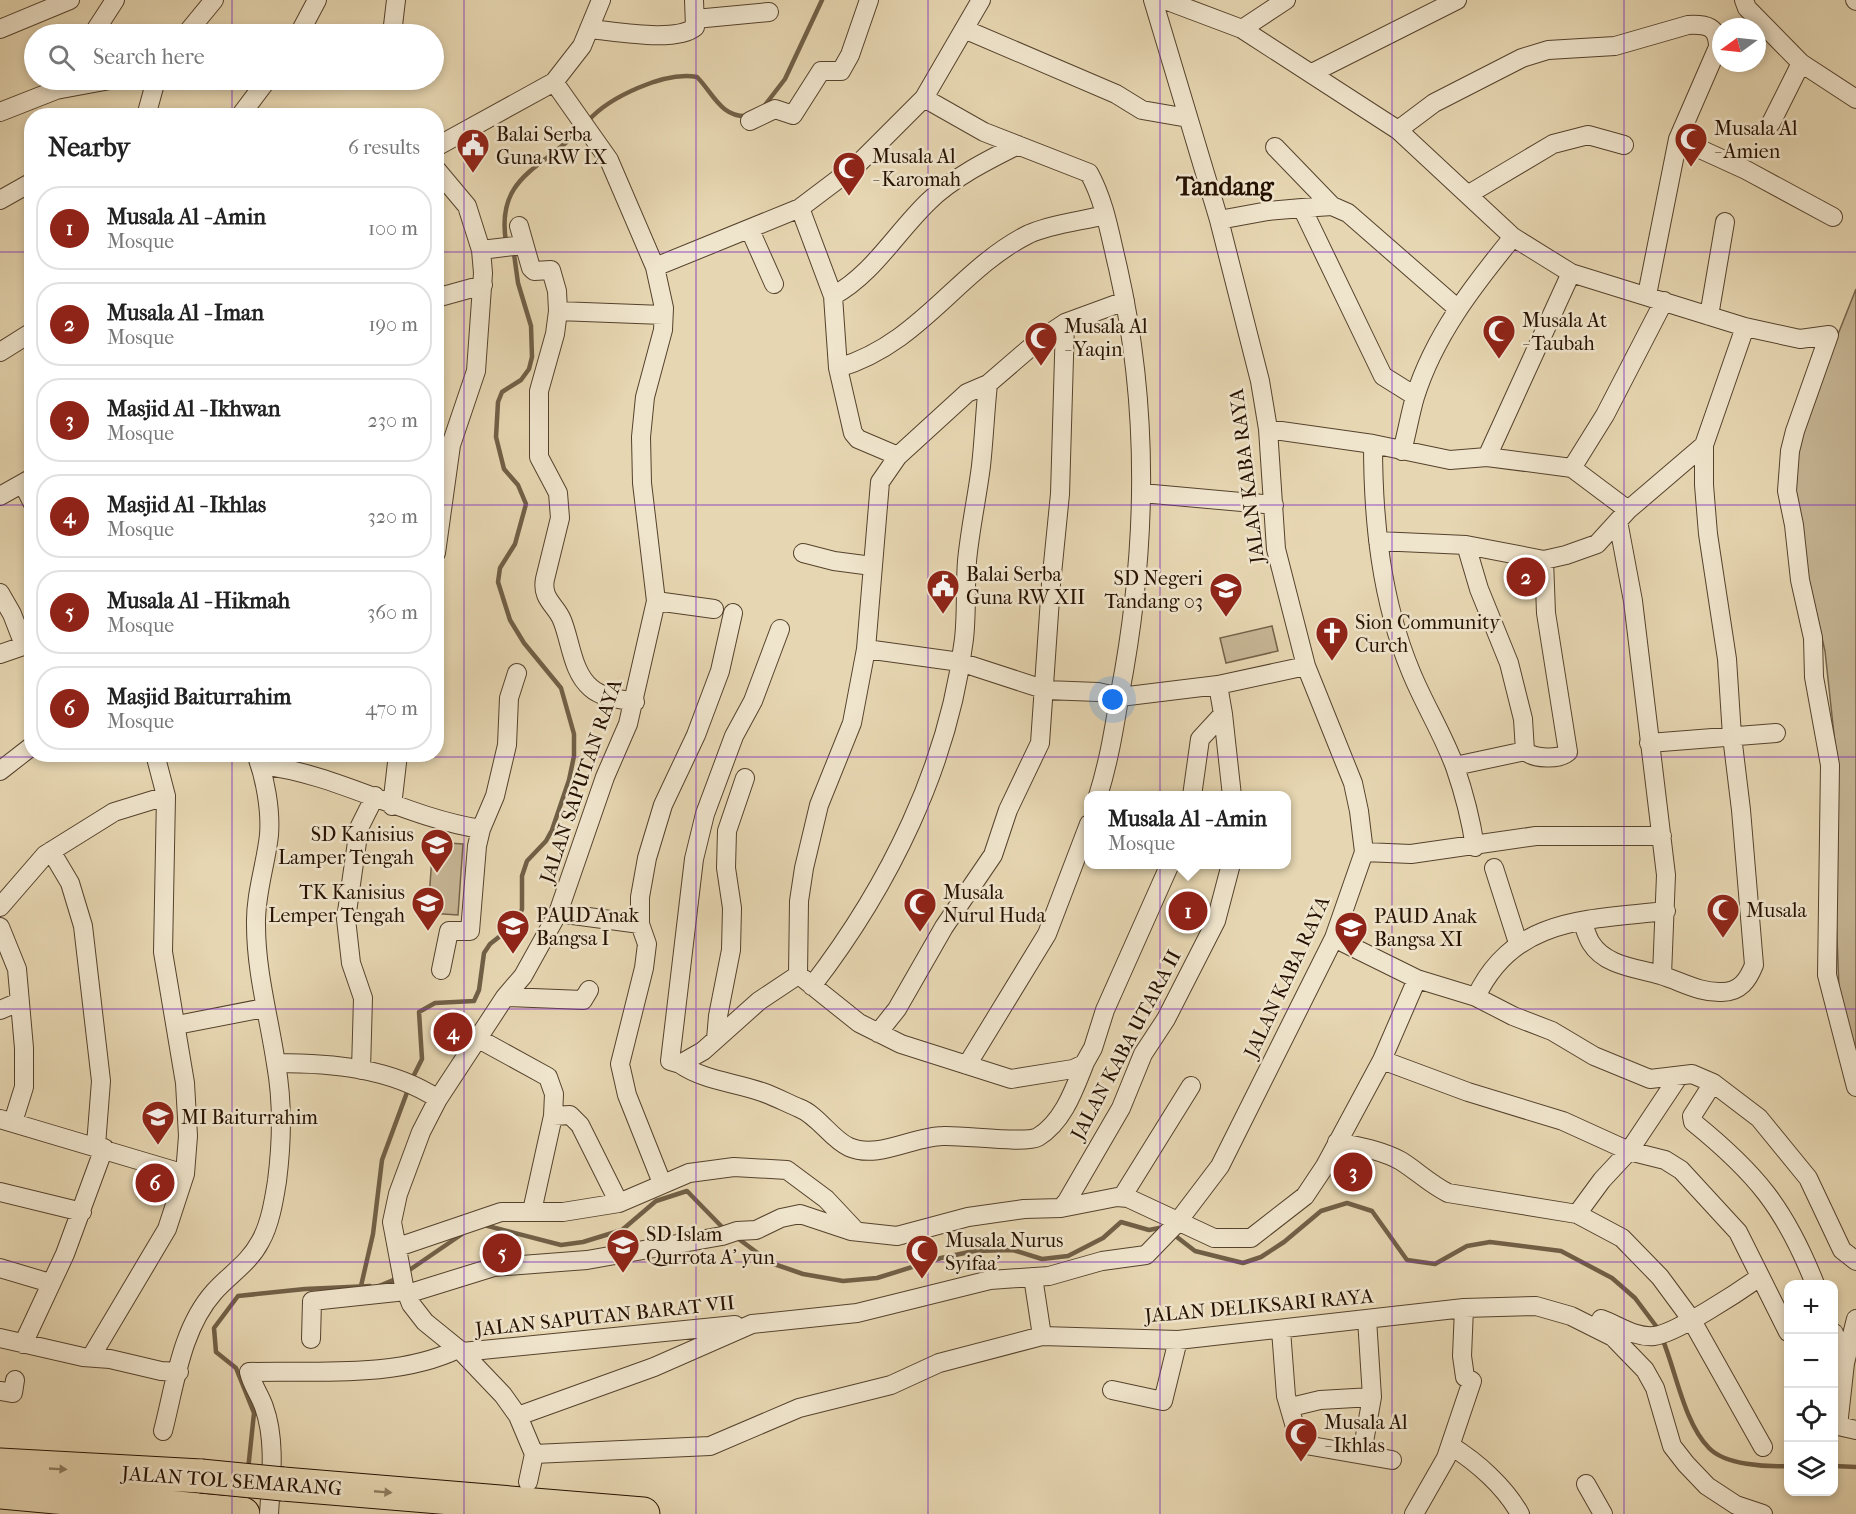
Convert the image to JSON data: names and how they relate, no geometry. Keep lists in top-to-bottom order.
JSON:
{
  "streets": {
    "highway": ["JALAN TOL SEMARANG"],
    "street": [
      "JALAN KABA RAYA",
      "JALAN SAPUTAN RAYA",
      "JALAN KABA UTARA II",
      "JALAN DELIKSARI RAYA",
      "JALAN SAPUTAN BARAT VII"
    ]
  },
  "crossings": [
    ["JALAN KABA RAYA", "JALAN SAPUTAN BARAT VII"]
  ],
  "districts": ["Tandang"],
  "places": {
    "mosque": [
      "Musala Al - Amien",
      "Musala Al - Karomah",
      "Musala At - Taubah",
      "Musala Al - Yaqin",
      "Musala Nurul Huda",
      "Musala",
      "Musala Nurus Syifaa'",
      "Musala Al - Ikhlas"
    ],
    "public building": ["Balai Serba Guna RW IX", "Balai Serba Guna RW XII"],
    "school or university": [
      "SD Negeri Tandang 03",
      "SD Kanisius Lamper Tengah",
      "TK Kanisius Lemper Tengah",
      "PAUD Anak Bangsa I",
      "PAUD Anak Bangsa XI",
      "MI Baiturrahim",
      "SD Islam Qurrota A' yun"
    ],
    "church": ["Sion Community Curch"]
  },
  "north": "left",
  "page": {
    "search": "Search here",
    "heading": ["Nearby", "6 results"],
    "list": [
      {
        "mark": "1",
        "name": "Musala Al - Amin",
        "note": "Mosque",
        "value": "100 m"
      },
      {
        "mark": "2",
        "name": "Musala Al - Iman",
        "note": "Mosque",
        "value": "190 m"
      },
      {
        "mark": "3",
        "name": "Masjid Al - Ikhwan",
        "note": "Mosque",
        "value": "230 m"
      },
      {
        "mark": "4",
        "name": "Masjid Al - Ikhlas",
        "note": "Mosque",
        "value": "320 m"
      },
      {
        "mark": "5",
        "name": "Musala Al - Hikmah",
        "note": "Mosque",
        "value": "360 m"
      },
      {
        "mark": "6",
        "name": "Masjid Baiturrahim",
        "note": "Mosque",
        "value": "470 m"
      }
    ],
    "pins": [
      "2",
      "1",
      "4",
      "3",
      "6",
      "5"
    ],
    "popup": ["Musala Al - Amin", "Mosque"],
    "map_buttons": ["+", "−"]
  }
}
